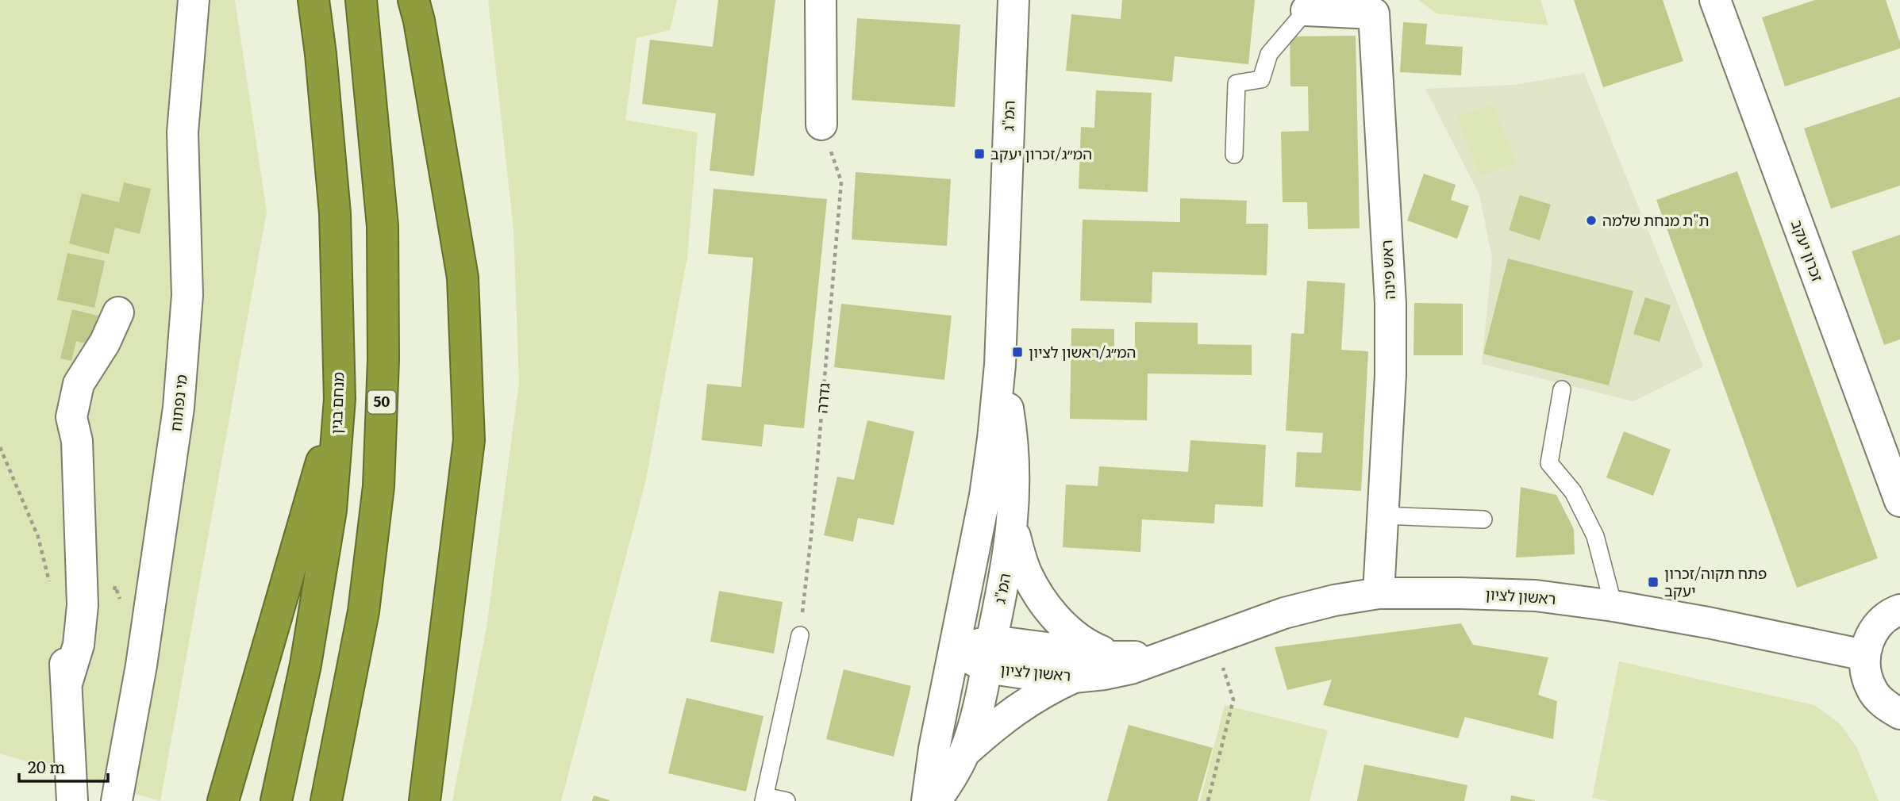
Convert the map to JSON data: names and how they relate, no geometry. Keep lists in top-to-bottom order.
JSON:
{
  "streets": {
    "highway": ["50", "מנחם בגין"],
    "street": [
      "המ\"ג",
      "זכרון יעקב",
      "ראש פינה",
      "מי נפתוח",
      "ראשון לציון"
    ],
    "path": ["גדרה"]
  },
  "crossings": [
    ["המ\"ג", "ראשון לציון"],
    ["ראש פינה", "ראשון לציון"]
  ],
  "places": {
    "transit": ["המ״ג/זכרון יעקב", "המ״ג/ראשון לציון", "פתח תקוה/זכרון יעקב"],
    "other": ["ת\"ת מנחת שלמה"]
  },
  "scale_bar": "20 m"
}
